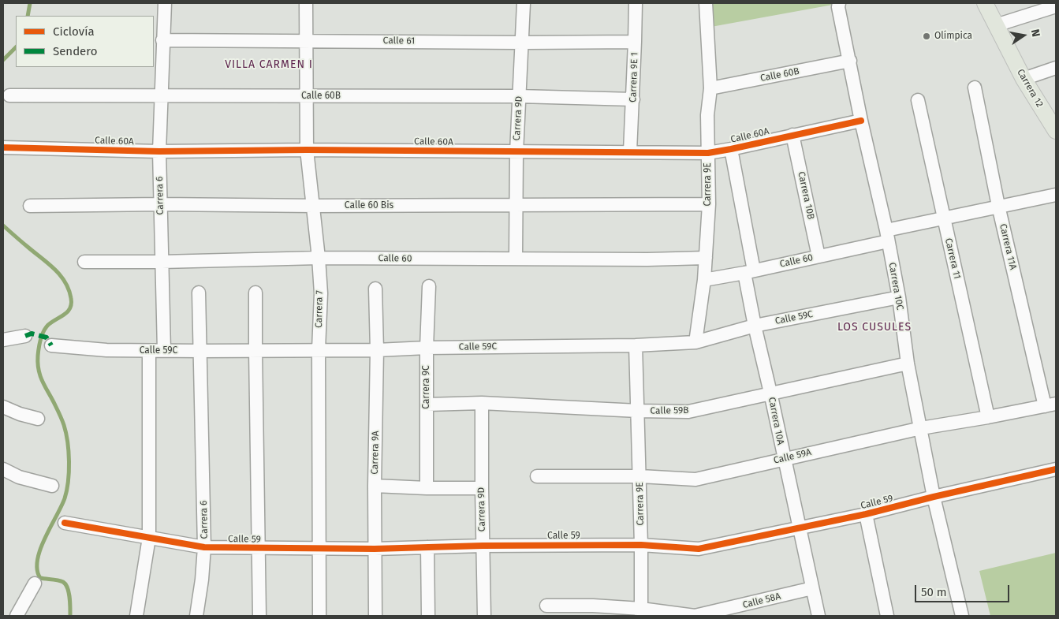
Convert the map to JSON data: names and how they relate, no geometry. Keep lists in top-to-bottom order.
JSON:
{
  "streets": {
    "main road": ["Carrera 12"],
    "street": [
      "Calle 61",
      "Calle 60B",
      "Carrera 9E 1",
      "Carrera 9D",
      "Calle 60A",
      "Carrera 9E",
      "Carrera 6",
      "Carrera 10B",
      "Calle 60 Bis",
      "Carrera 11A",
      "Calle 60",
      "Carrera 11",
      "Carrera 10C",
      "Carrera 7",
      "Calle 59C",
      "Carrera 9C",
      "Calle 59B",
      "Carrera 10A",
      "Carrera 9A",
      "Calle 59A",
      "Calle 59",
      "Calle 58A"
    ]
  },
  "crossings": [
    ["Calle 61", "Carrera 9E 1"],
    ["Calle 61", "Carrera 9D"],
    ["Calle 61", "Carrera 6"],
    ["Calle 61", "Carrera 7"],
    ["Calle 60B", "Carrera 9E 1"],
    ["Calle 60B", "Carrera 9D"],
    ["Calle 60B", "Carrera 9E"],
    ["Calle 60B", "Carrera 6"],
    ["Calle 60B", "Carrera 10C"],
    ["Calle 60B", "Carrera 7"],
    ["Carrera 9E 1", "Calle 60A"],
    ["Carrera 9D", "Calle 60A"],
    ["Carrera 9D", "Calle 60 Bis"],
    ["Carrera 9D", "Calle 60"],
    ["Carrera 9D", "Calle 59B"],
    ["Carrera 9D", "Calle 59"],
    ["Calle 60A", "Carrera 9E"],
    ["Calle 60A", "Carrera 6"],
    ["Calle 60A", "Carrera 10B"],
    ["Calle 60A", "Carrera 10C"],
    ["Calle 60A", "Carrera 7"],
    ["Calle 60A", "Carrera 10A"],
    ["Carrera 9E", "Calle 60 Bis"],
    ["Carrera 9E", "Calle 60"],
    ["Carrera 9E", "Calle 59C"],
    ["Carrera 9E", "Calle 59B"],
    ["Carrera 9E", "Calle 59A"],
    ["Carrera 9E", "Calle 59"],
    ["Carrera 9E", "Calle 58A"],
    ["Carrera 6", "Calle 60 Bis"],
    ["Carrera 6", "Calle 60"],
    ["Carrera 6", "Calle 59C"],
    ["Carrera 6", "Calle 59"],
    ["Carrera 10B", "Calle 60"],
    ["Calle 60 Bis", "Carrera 7"],
    ["Carrera 11A", "Calle 60"],
    ["Carrera 11A", "Calle 59A"],
    ["Calle 60", "Carrera 11"],
    ["Calle 60", "Carrera 10C"],
    ["Calle 60", "Carrera 7"],
    ["Calle 60", "Carrera 10A"],
    ["Carrera 11", "Calle 59A"],
    ["Carrera 10C", "Calle 59C"],
    ["Carrera 10C", "Calle 59B"],
    ["Carrera 10C", "Calle 59A"],
    ["Carrera 10C", "Calle 59"],
    ["Carrera 7", "Calle 59C"],
    ["Carrera 7", "Calle 59"],
    ["Calle 59C", "Carrera 9C"],
    ["Calle 59C", "Carrera 10A"],
    ["Calle 59C", "Carrera 9A"],
    ["Carrera 9C", "Calle 59B"],
    ["Calle 59B", "Carrera 10A"],
    ["Carrera 10A", "Calle 59A"],
    ["Carrera 10A", "Calle 59"],
    ["Carrera 10A", "Calle 58A"],
    ["Carrera 9A", "Calle 59"]
  ],
  "districts": ["VILLA CARMEN I", "LOS CUSULES"],
  "places": ["Olímpica"],
  "legend": ["Ciclovía", "Sendero"],
  "scale_bar": "50 m",
  "north": "right"
}
